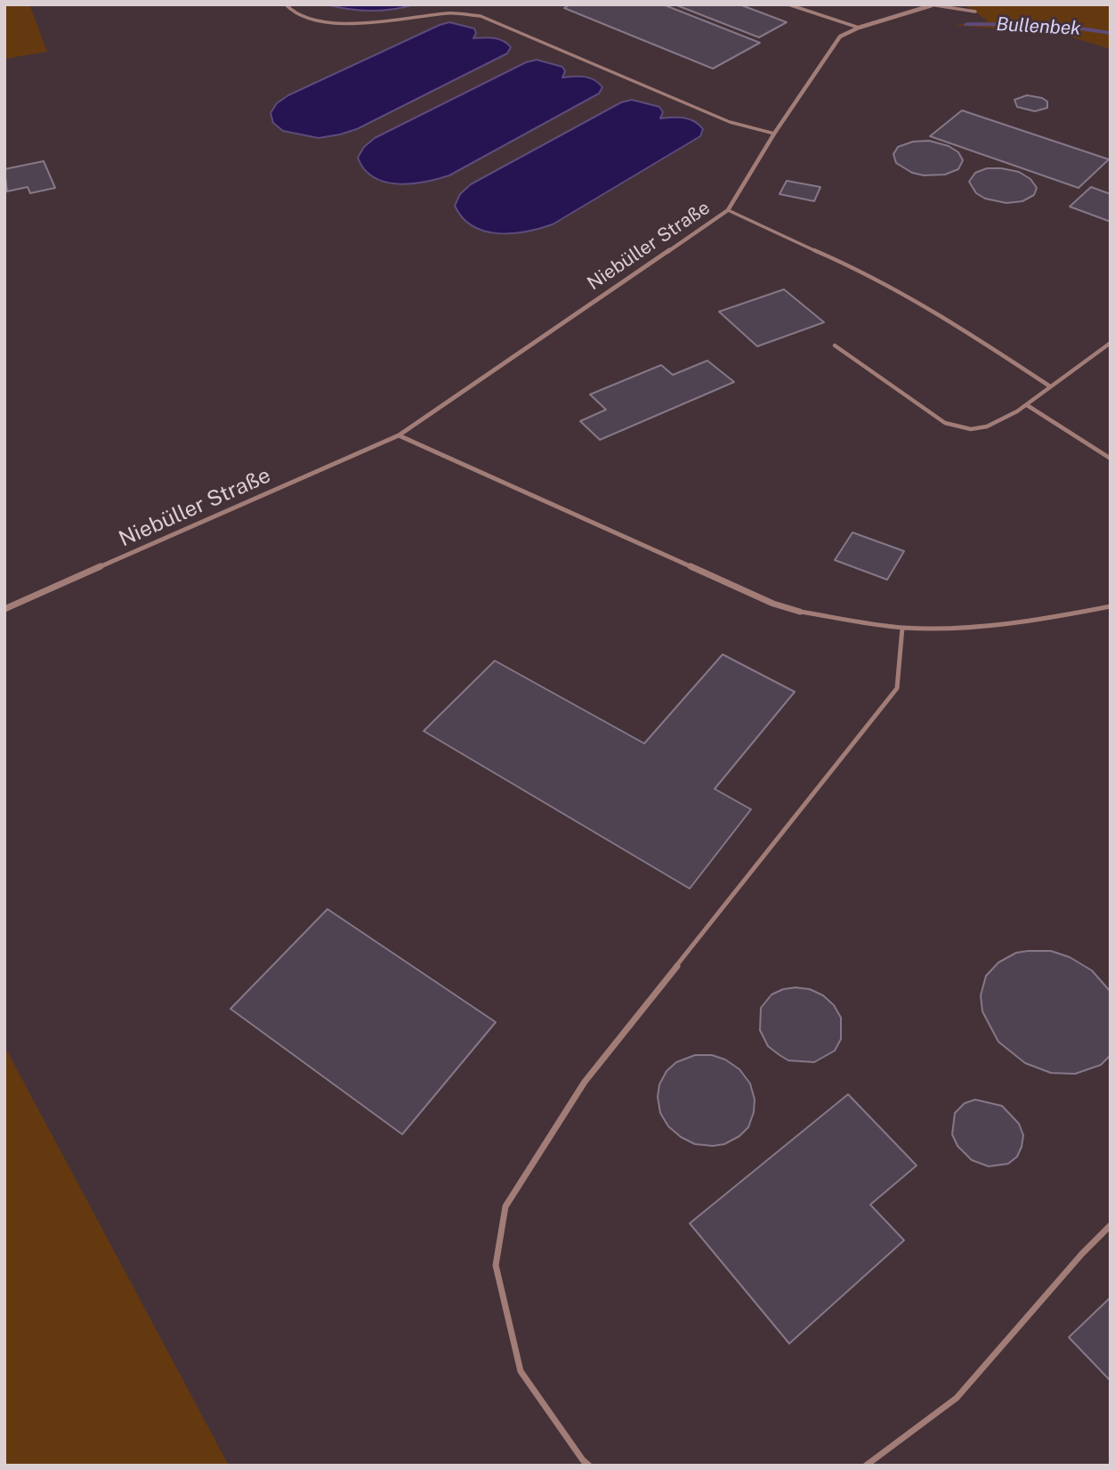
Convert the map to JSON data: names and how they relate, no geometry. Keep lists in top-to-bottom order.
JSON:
{
  "streets": {
    "street": ["Niebüller Straße"]
  },
  "water": ["Bullenbek"]
}
